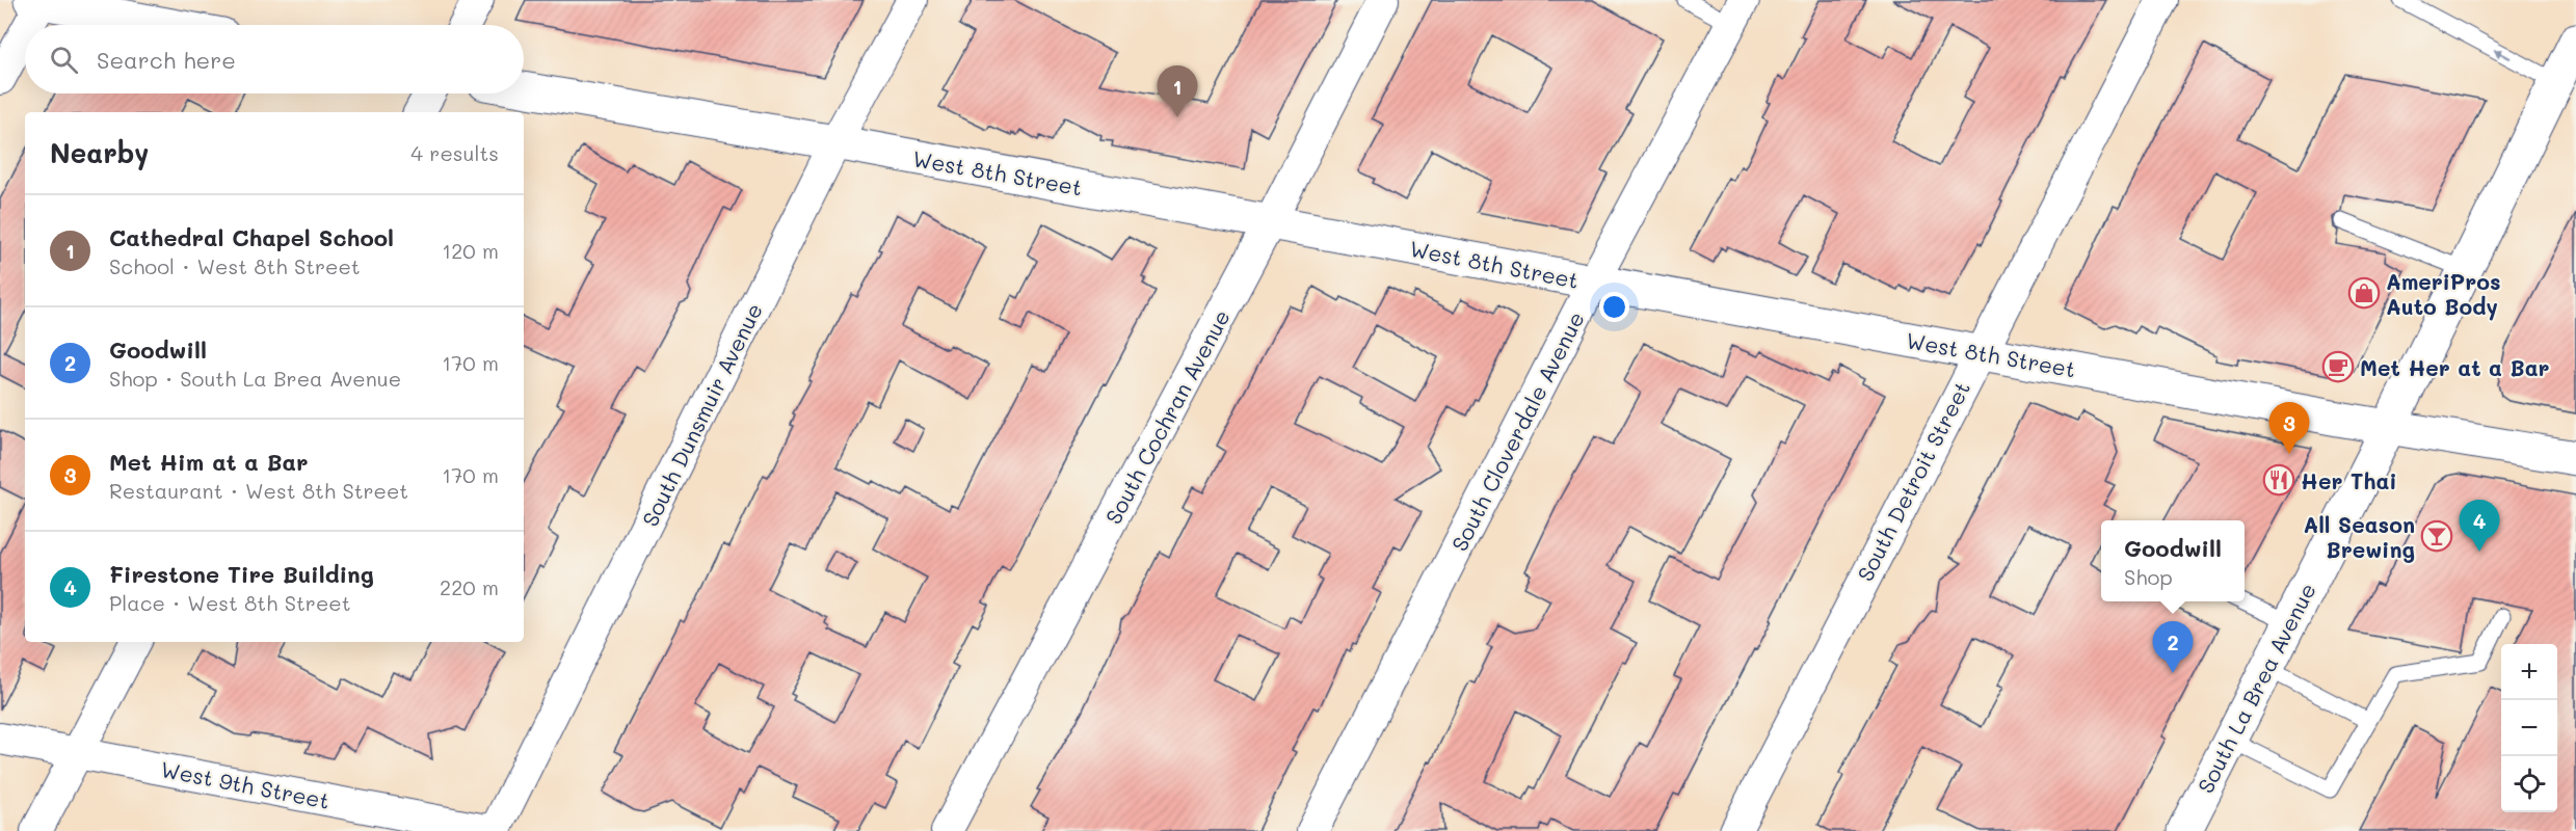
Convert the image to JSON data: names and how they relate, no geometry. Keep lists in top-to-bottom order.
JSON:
{
  "streets": {
    "street": [
      "West 8th Street",
      "South Dunsmuir Avenue",
      "South Cochran Avenue",
      "South Cloverdale Avenue",
      "South Detroit Street",
      "South La Brea Avenue",
      "West 9th Street"
    ]
  },
  "crossings": [
    ["West 8th Street", "South Dunsmuir Avenue"],
    ["West 8th Street", "South Cochran Avenue"],
    ["West 8th Street", "South Cloverdale Avenue"],
    ["West 8th Street", "South Detroit Street"],
    ["West 8th Street", "South La Brea Avenue"],
    ["South Dunsmuir Avenue", "West 9th Street"]
  ],
  "places": {
    "shop": ["AmeriPros Auto Body"],
    "cafe": ["Met Her at a Bar"],
    "restaurant": ["Her Thai"],
    "bar": ["All Season Brewing"]
  },
  "page": {
    "search": "Search here",
    "pins": [
      "1",
      "3",
      "4",
      "2"
    ],
    "heading": ["Nearby", "4 results"],
    "list": [
      {
        "mark": "1",
        "name": "Cathedral Chapel School",
        "note": "School · West 8th Street",
        "value": "120 m"
      },
      {
        "mark": "2",
        "name": "Goodwill",
        "note": "Shop · South La Brea Avenue",
        "value": "170 m"
      },
      {
        "mark": "3",
        "name": "Met Him at a Bar",
        "note": "Restaurant · West 8th Street",
        "value": "170 m"
      },
      {
        "mark": "4",
        "name": "Firestone Tire Building",
        "note": "Place · West 8th Street",
        "value": "220 m"
      }
    ],
    "popup": ["Goodwill", "Shop"],
    "map_buttons": ["+", "−"]
  }
}
